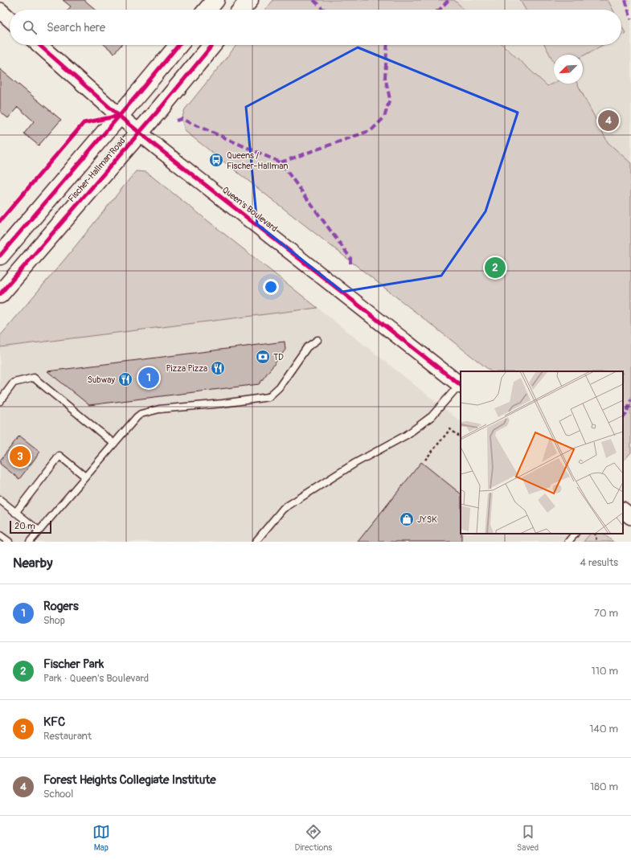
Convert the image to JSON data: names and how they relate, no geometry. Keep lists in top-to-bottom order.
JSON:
{
  "streets": {
    "main road": ["Fischer-Hallman Road"],
    "street": ["Queen's Boulevard"]
  },
  "crossings": [
    ["Fischer-Hallman Road", "Queen's Boulevard"]
  ],
  "places": {
    "bus stop": ["Queens / Fischer-Hallman"],
    "bank": ["TD"],
    "restaurant": ["Pizza Pizza", "Subway"],
    "shop": ["JYSK"]
  },
  "scale_bar": "20 m",
  "north": "bottom left",
  "page": {
    "search": "Search here",
    "pins": [
      "4",
      "2",
      "1",
      "3"
    ],
    "scale": "20 m",
    "heading": ["Nearby", "4 results"],
    "list": [
      {
        "mark": "1",
        "name": "Rogers",
        "note": "Shop",
        "value": "70 m"
      },
      {
        "mark": "2",
        "name": "Fischer Park",
        "note": "Park · Queen's Boulevard",
        "value": "110 m"
      },
      {
        "mark": "3",
        "name": "KFC",
        "note": "Restaurant",
        "value": "140 m"
      },
      {
        "mark": "4",
        "name": "Forest Heights Collegiate Institute",
        "note": "School",
        "value": "180 m"
      }
    ],
    "nav": ["Map", "Directions", "Saved"]
  }
}
